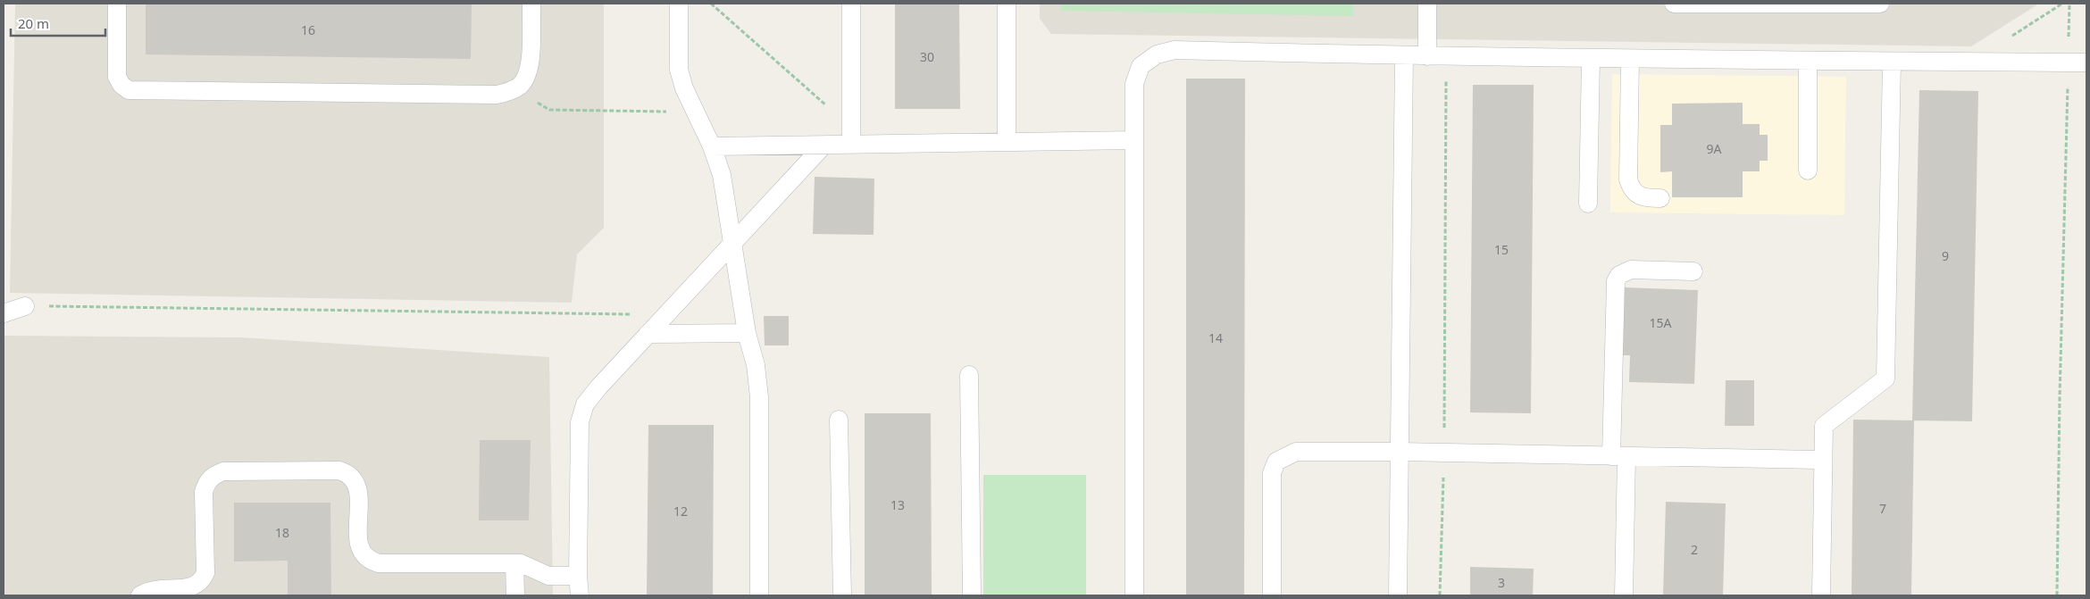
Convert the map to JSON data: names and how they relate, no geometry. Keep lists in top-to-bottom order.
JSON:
{
  "house_numbers": [
    "16",
    "30",
    "9А",
    "15",
    "9",
    "15А",
    "14",
    "13",
    "7",
    "12",
    "18",
    "2",
    "3"
  ],
  "scale_bar": "20 m"
}
